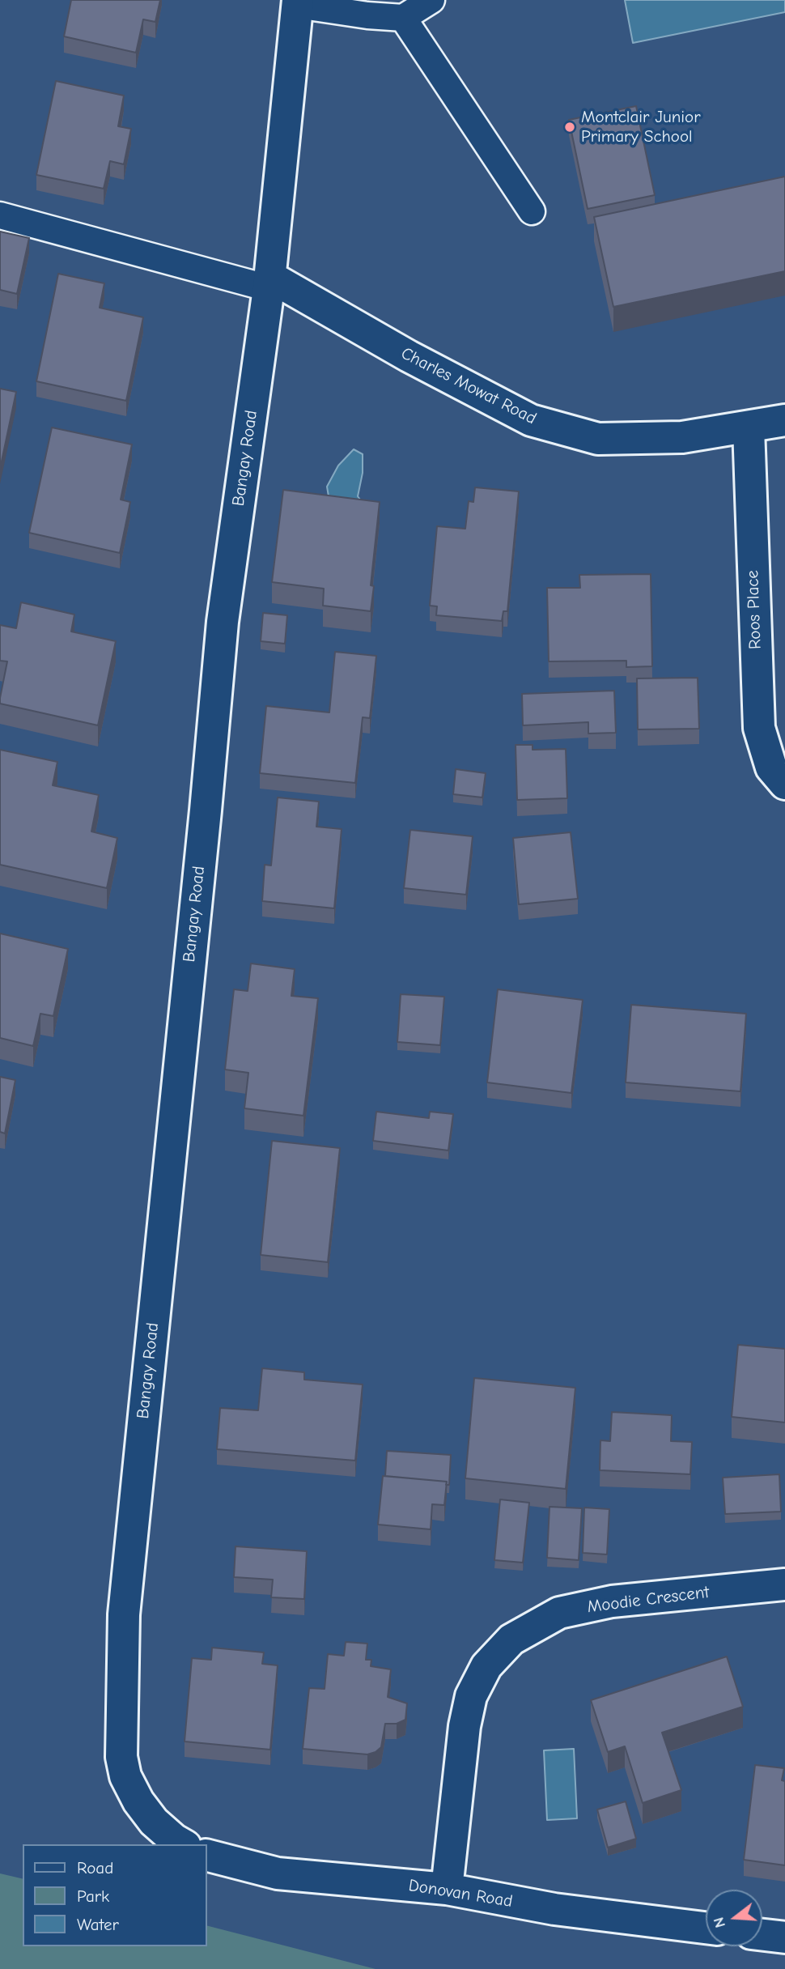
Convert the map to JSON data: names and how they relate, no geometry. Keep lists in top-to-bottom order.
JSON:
{
  "streets": {
    "street": [
      "Charles Mowat Road",
      "Bangay Road",
      "Roos Place",
      "Moodie Crescent",
      "Donovan Road"
    ]
  },
  "crossings": [
    ["Charles Mowat Road", "Bangay Road"],
    ["Charles Mowat Road", "Roos Place"],
    ["Moodie Crescent", "Donovan Road"]
  ],
  "places": ["Montclair Junior Primary School"],
  "legend": ["Road", "Park", "Water"],
  "north": "left"
}
